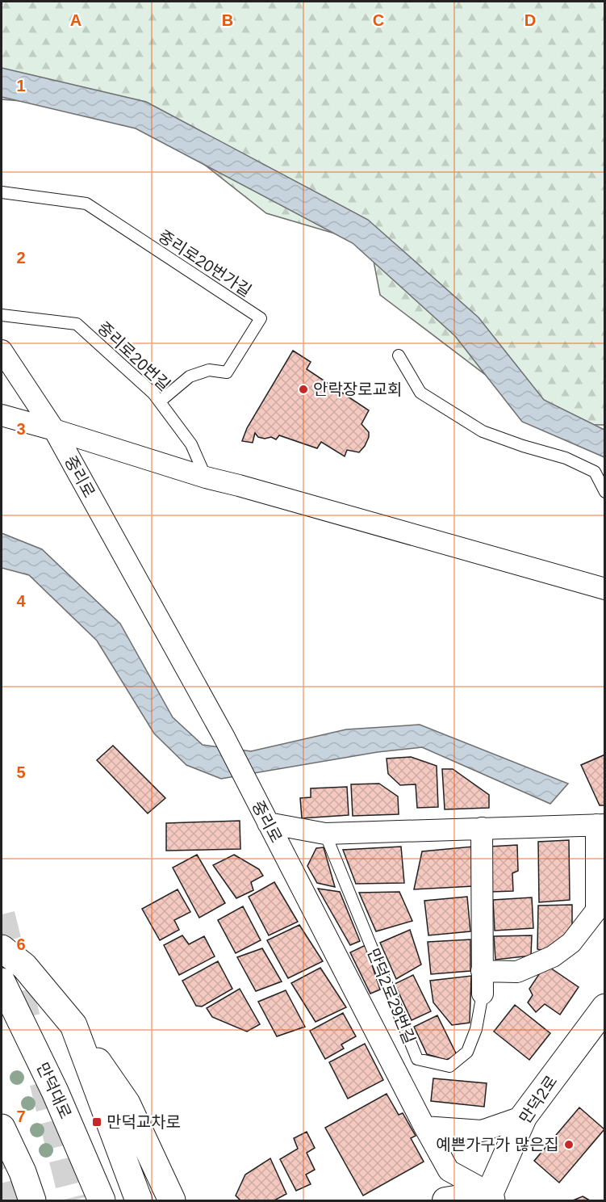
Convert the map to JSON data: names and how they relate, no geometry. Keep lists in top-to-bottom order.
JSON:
{
  "streets": {
    "main road": ["만덕대로", "만덕2로"],
    "street": ["중리로", "만덕2로29번길"],
    "lane": ["중리로20번가길", "중리로20번길"]
  },
  "crossings": [
    ["중리로20번가길", "중리로20번길"],
    ["중리로20번길", "중리로"],
    ["중리로", "만덕2로"]
  ],
  "places": {
    "other": ["안락장로교회", "예쁜가구가 많은집"],
    "transit": ["만덕교차로"]
  },
  "grid": {
    "columns": [
      "A",
      "B",
      "C",
      "D"
    ],
    "rows": [
      "1",
      "2",
      "3",
      "4",
      "5",
      "6",
      "7"
    ]
  }
}
